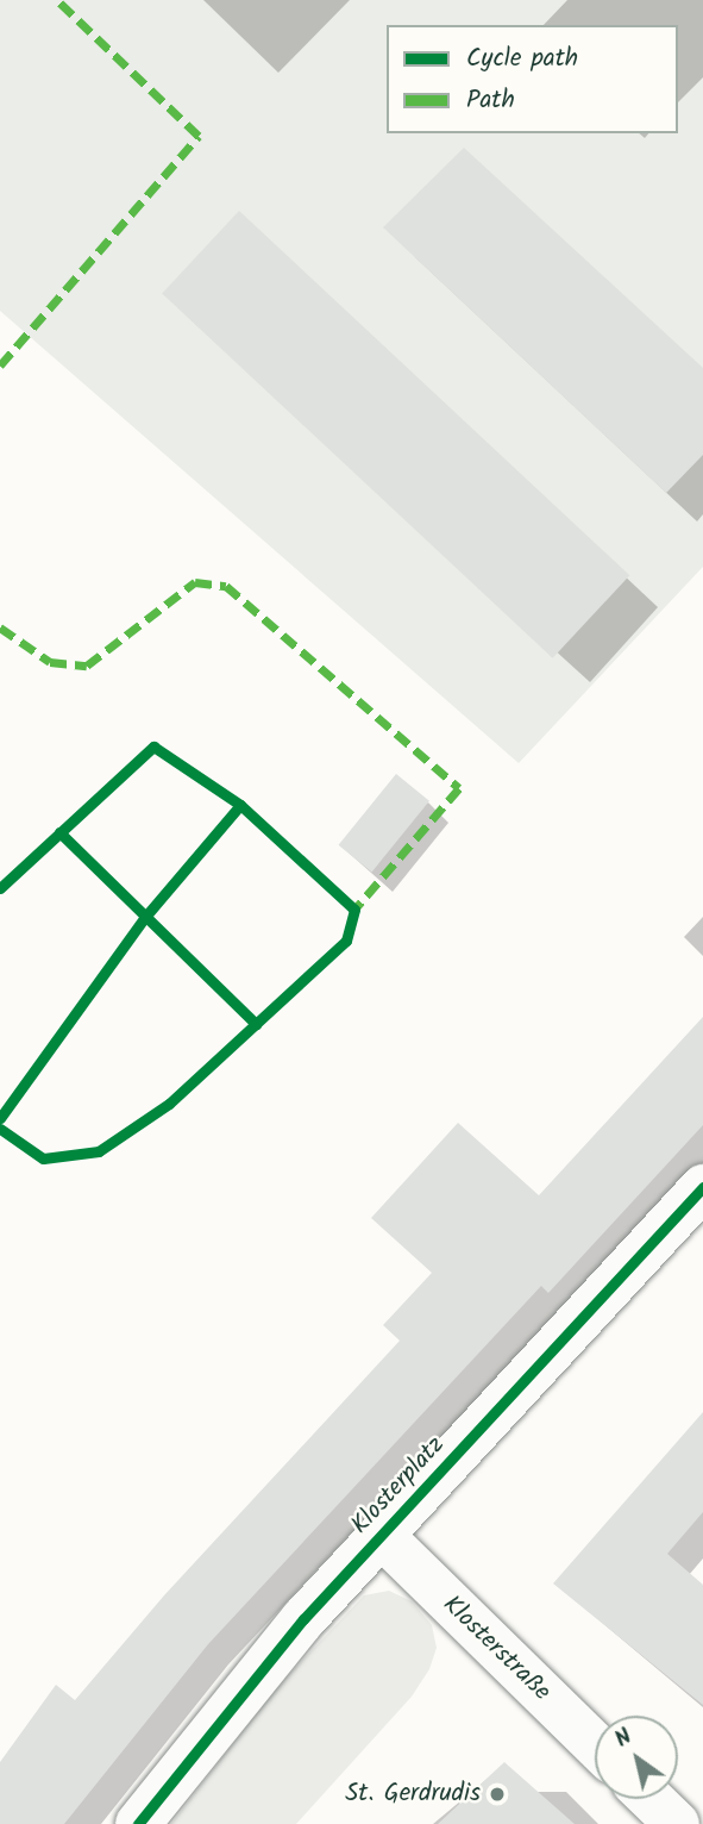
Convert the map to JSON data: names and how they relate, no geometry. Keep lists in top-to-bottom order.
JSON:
{
  "streets": {
    "street": ["Klosterplatz", "Klosterstraße"]
  },
  "crossings": [
    ["Klosterplatz", "Klosterstraße"]
  ],
  "places": ["St. Gerdrudis"],
  "legend": ["Cycle path", "Path"],
  "north": "top left"
}
